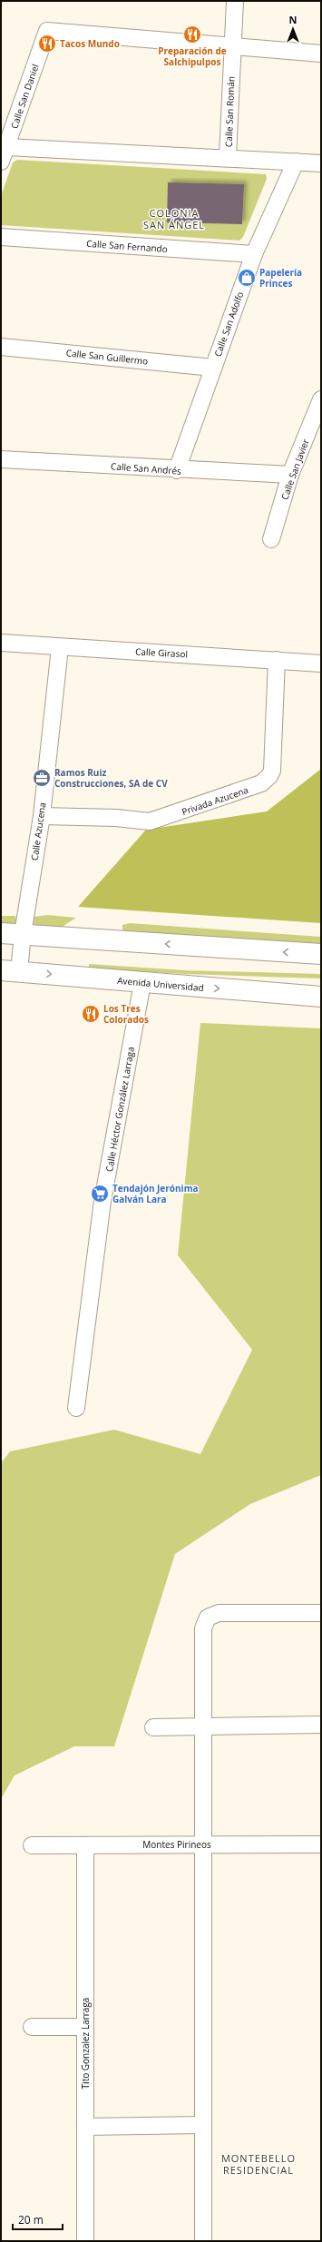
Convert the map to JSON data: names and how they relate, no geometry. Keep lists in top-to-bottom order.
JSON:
{
  "streets": {
    "main road": ["Avenida Universidad"],
    "street": [
      "Calle San Daniel",
      "Calle San Román",
      "Calle San Fernando",
      "Calle San Adolfo",
      "Calle San Guillermo",
      "Calle San Andrés",
      "Calle San Javier",
      "Calle Girasol",
      "Privada Azucena",
      "Calle Azucena",
      "Calle Héctor González Larraga",
      "Montes Pirineos",
      "Tito Gonzalez Larraga"
    ]
  },
  "crossings": [
    ["Calle San Daniel", "Calle San Román"],
    ["Calle San Fernando", "Calle San Adolfo"],
    ["Calle San Adolfo", "Calle San Guillermo"],
    ["Calle San Adolfo", "Calle San Andrés"],
    ["Calle San Andrés", "Calle San Javier"],
    ["Calle Girasol", "Privada Azucena"],
    ["Calle Girasol", "Calle Azucena"],
    ["Privada Azucena", "Calle Azucena"],
    ["Calle Azucena", "Avenida Universidad"],
    ["Avenida Universidad", "Calle Héctor González Larraga"],
    ["Montes Pirineos", "Tito Gonzalez Larraga"]
  ],
  "districts": ["COLONIA SAN ÁNGEL", "MONTEBELLO RESIDENCIAL"],
  "places": {
    "restaurant": ["Preparación de Salchipulpos", "Tacos Mundo", "Los Tres Colorados"],
    "shop": ["Papelería Princes"],
    "office": ["Ramos Ruiz Construcciones, SA de CV"],
    "supermarket": ["Tendajón Jerónima Galván Lara"]
  },
  "scale_bar": "20 m",
  "north": "top"
}
